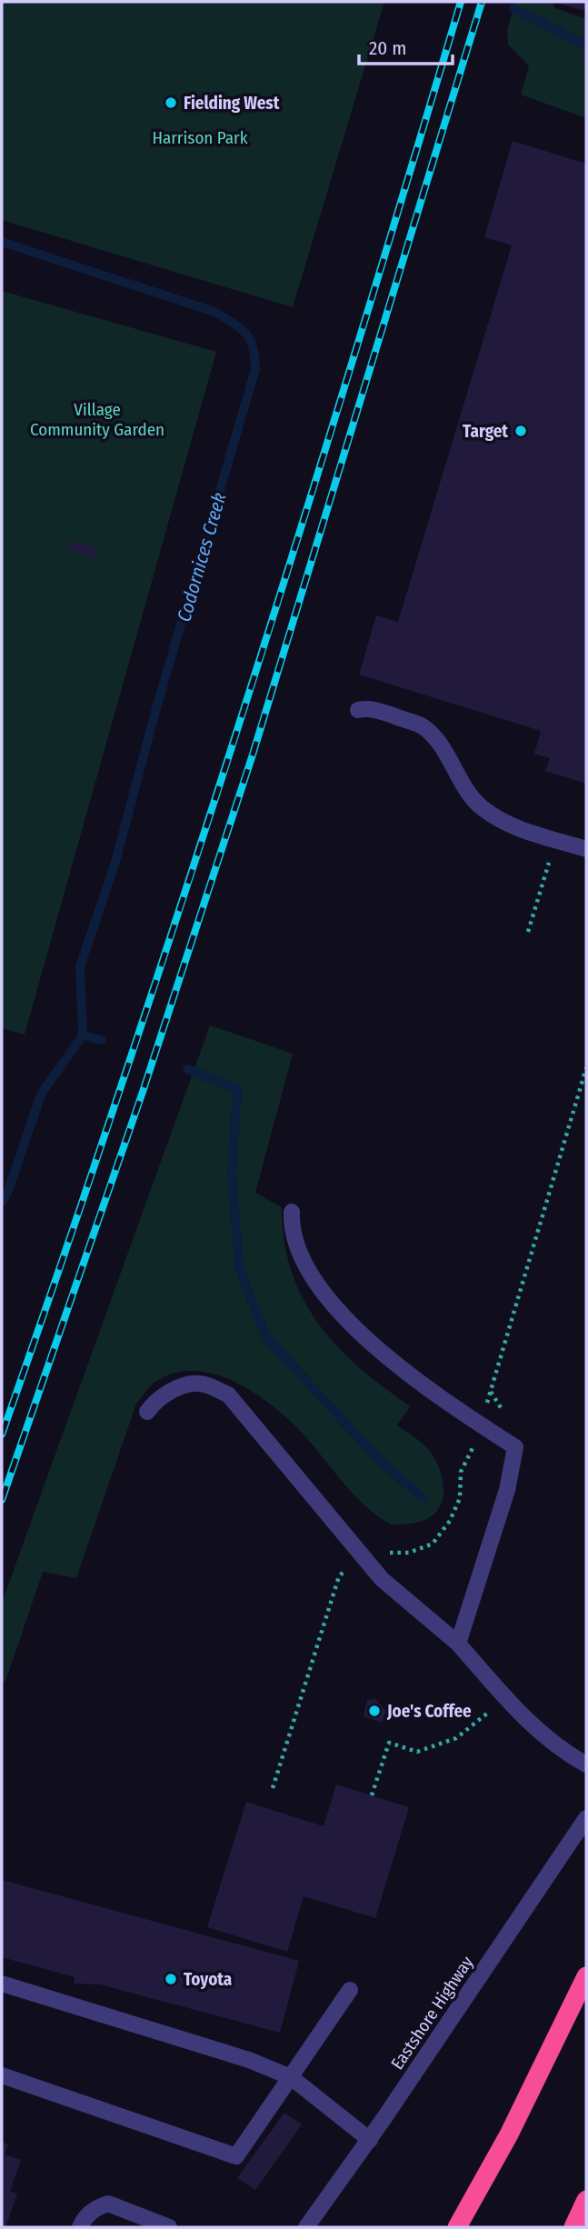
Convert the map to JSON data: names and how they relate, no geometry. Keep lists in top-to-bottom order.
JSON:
{
  "streets": {
    "street": ["Eastshore Highway"]
  },
  "water": ["Codornices Creek"],
  "parks": ["Harrison Park", "Village Community Garden"],
  "places": [
    "Fielding West",
    "Target",
    "Joe's Coffee",
    "Toyota"
  ],
  "scale_bar": "20 m"
}
